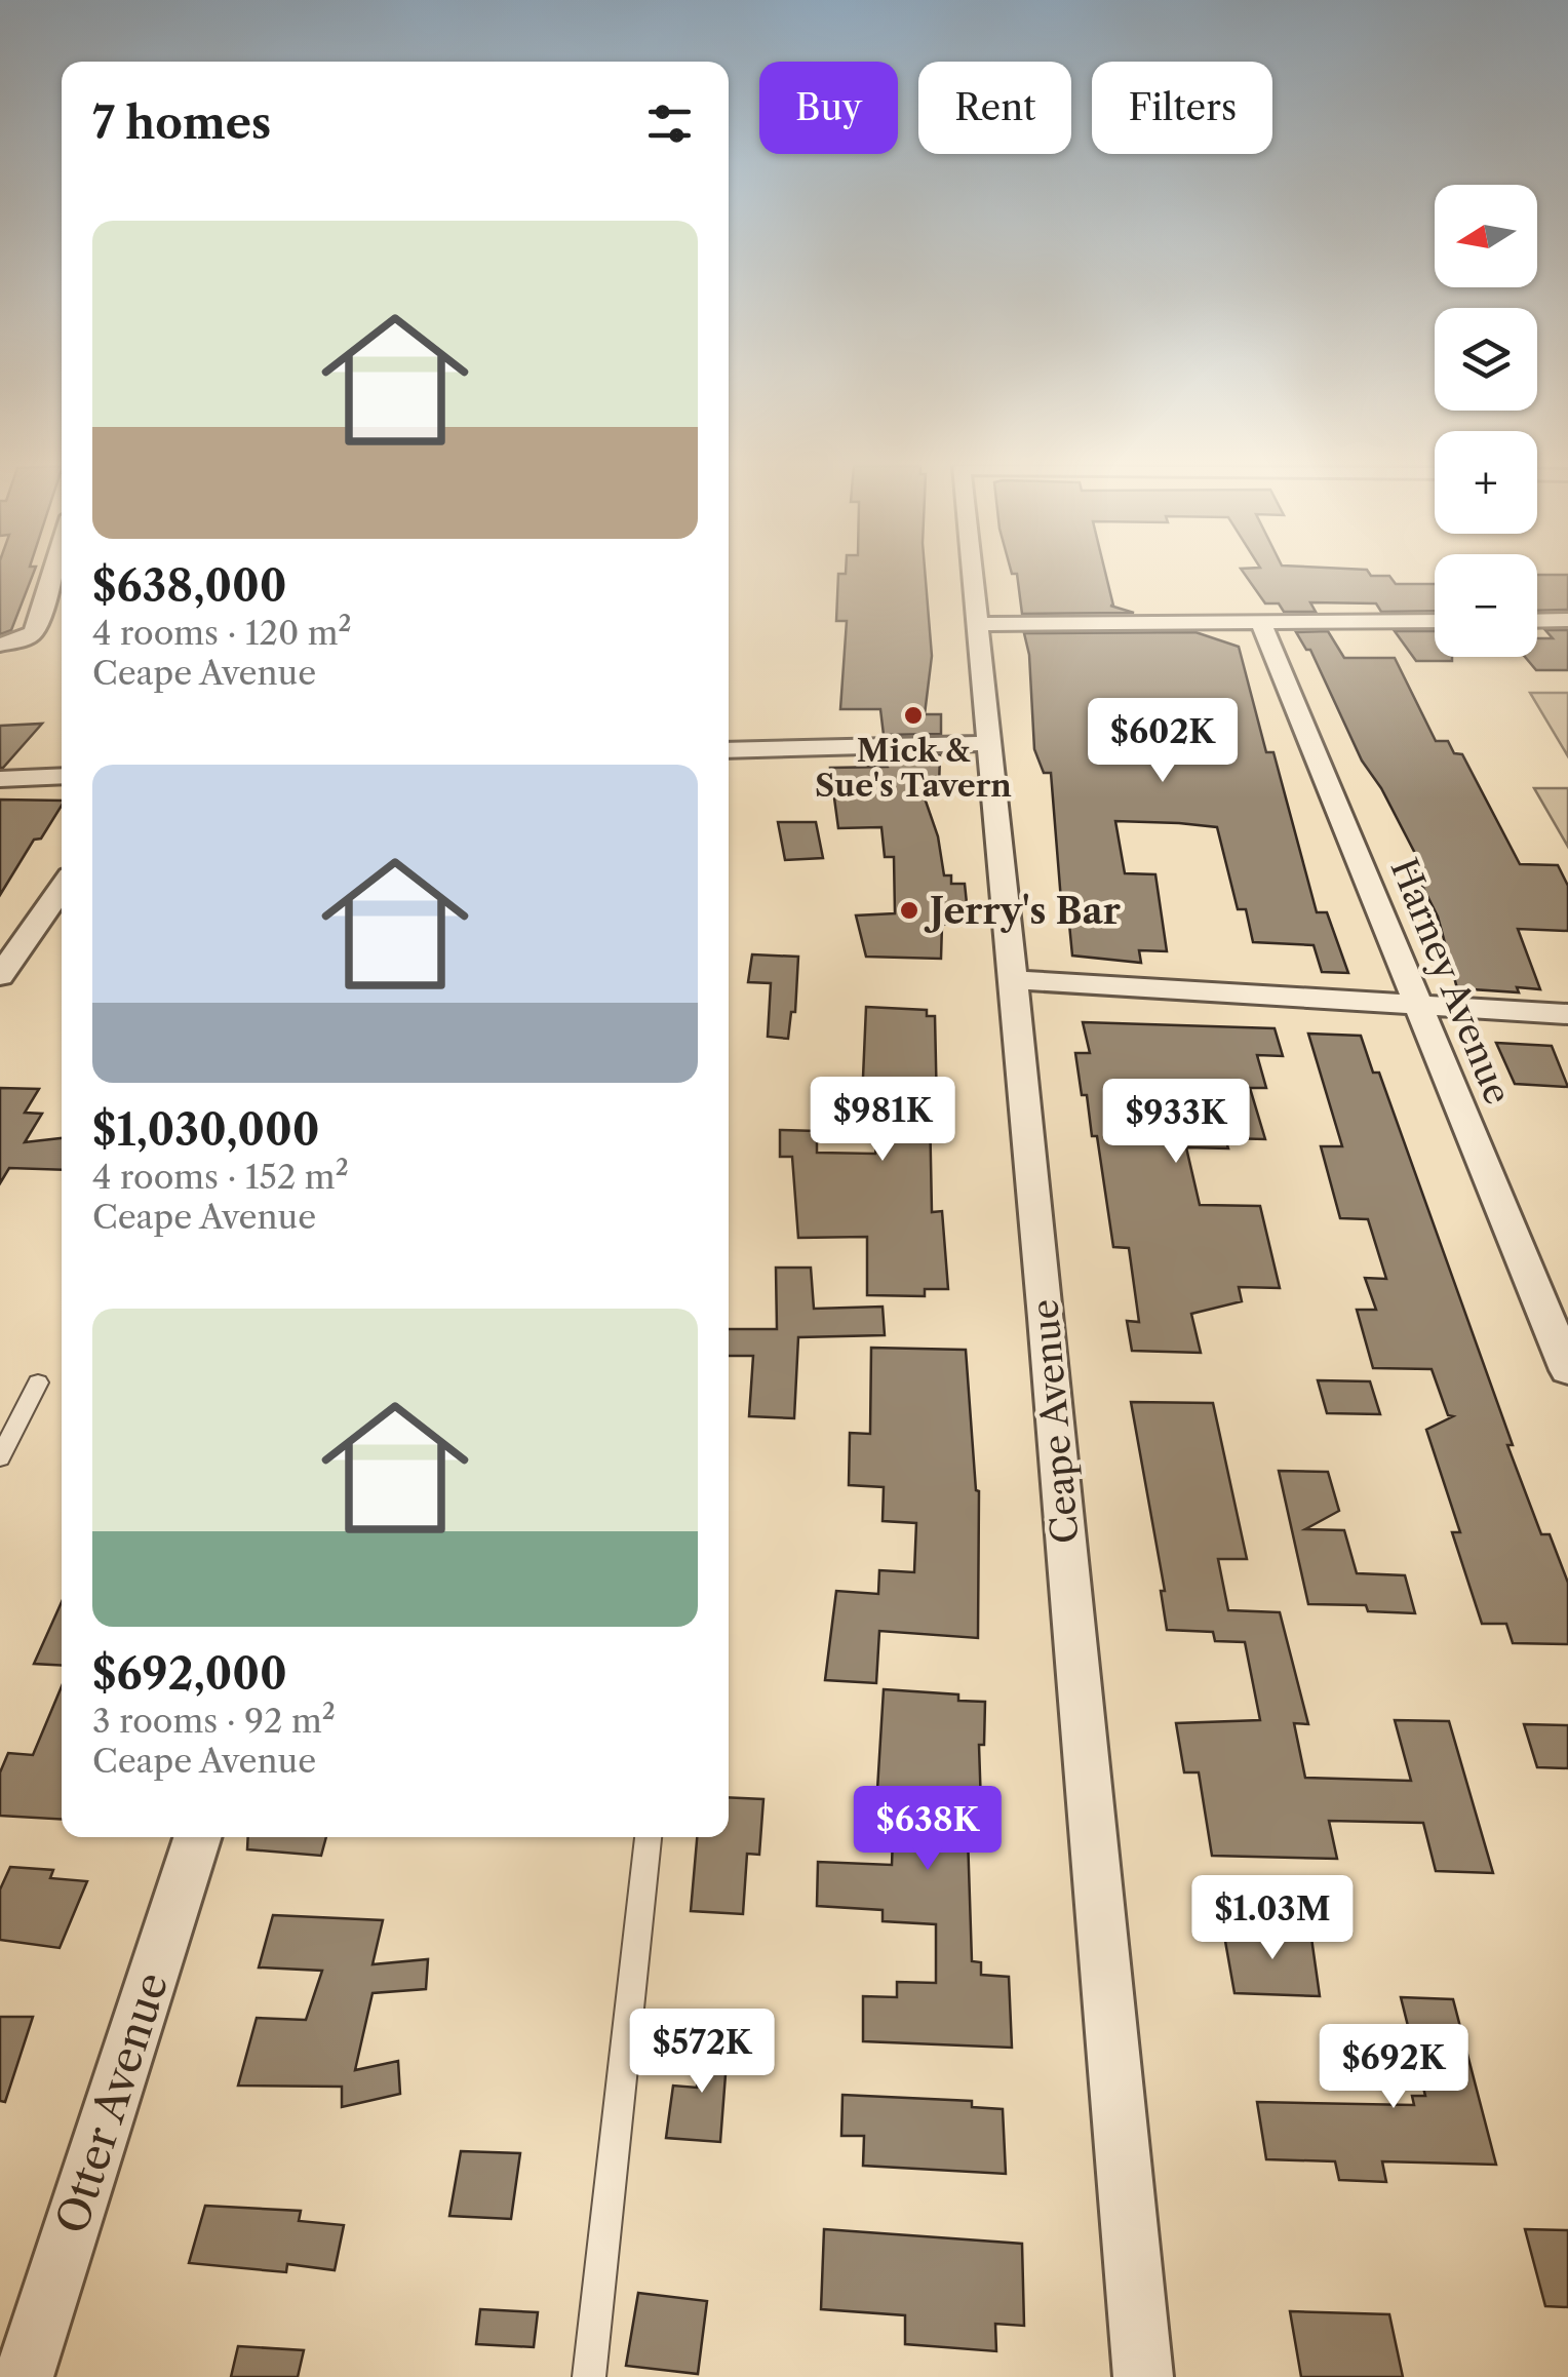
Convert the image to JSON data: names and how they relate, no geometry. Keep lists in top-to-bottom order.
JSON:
{
  "streets": {
    "street": ["Harney Avenue", "Ceape Avenue", "Otter Avenue"]
  },
  "places": ["Mick & Sue's Tavern", "Jerry's Bar"],
  "north": "left",
  "page": {
    "chip": ["Buy", "Rent", "Filters"],
    "heading": "7 homes",
    "map_buttons": ["+", "−"],
    "list": [
      {
        "name": "$638,000",
        "note": "4 rooms · 120 m² · Ceape Avenue"
      },
      {
        "name": "$1,030,000",
        "note": "4 rooms · 152 m² · Ceape Avenue"
      },
      {
        "name": "$692,000",
        "note": "3 rooms · 92 m² · Ceape Avenue"
      }
    ],
    "price": [
      "$602K",
      "$981K",
      "$933K",
      "$638K",
      "$1.03M",
      "$572K",
      "$692K"
    ]
  }
}
